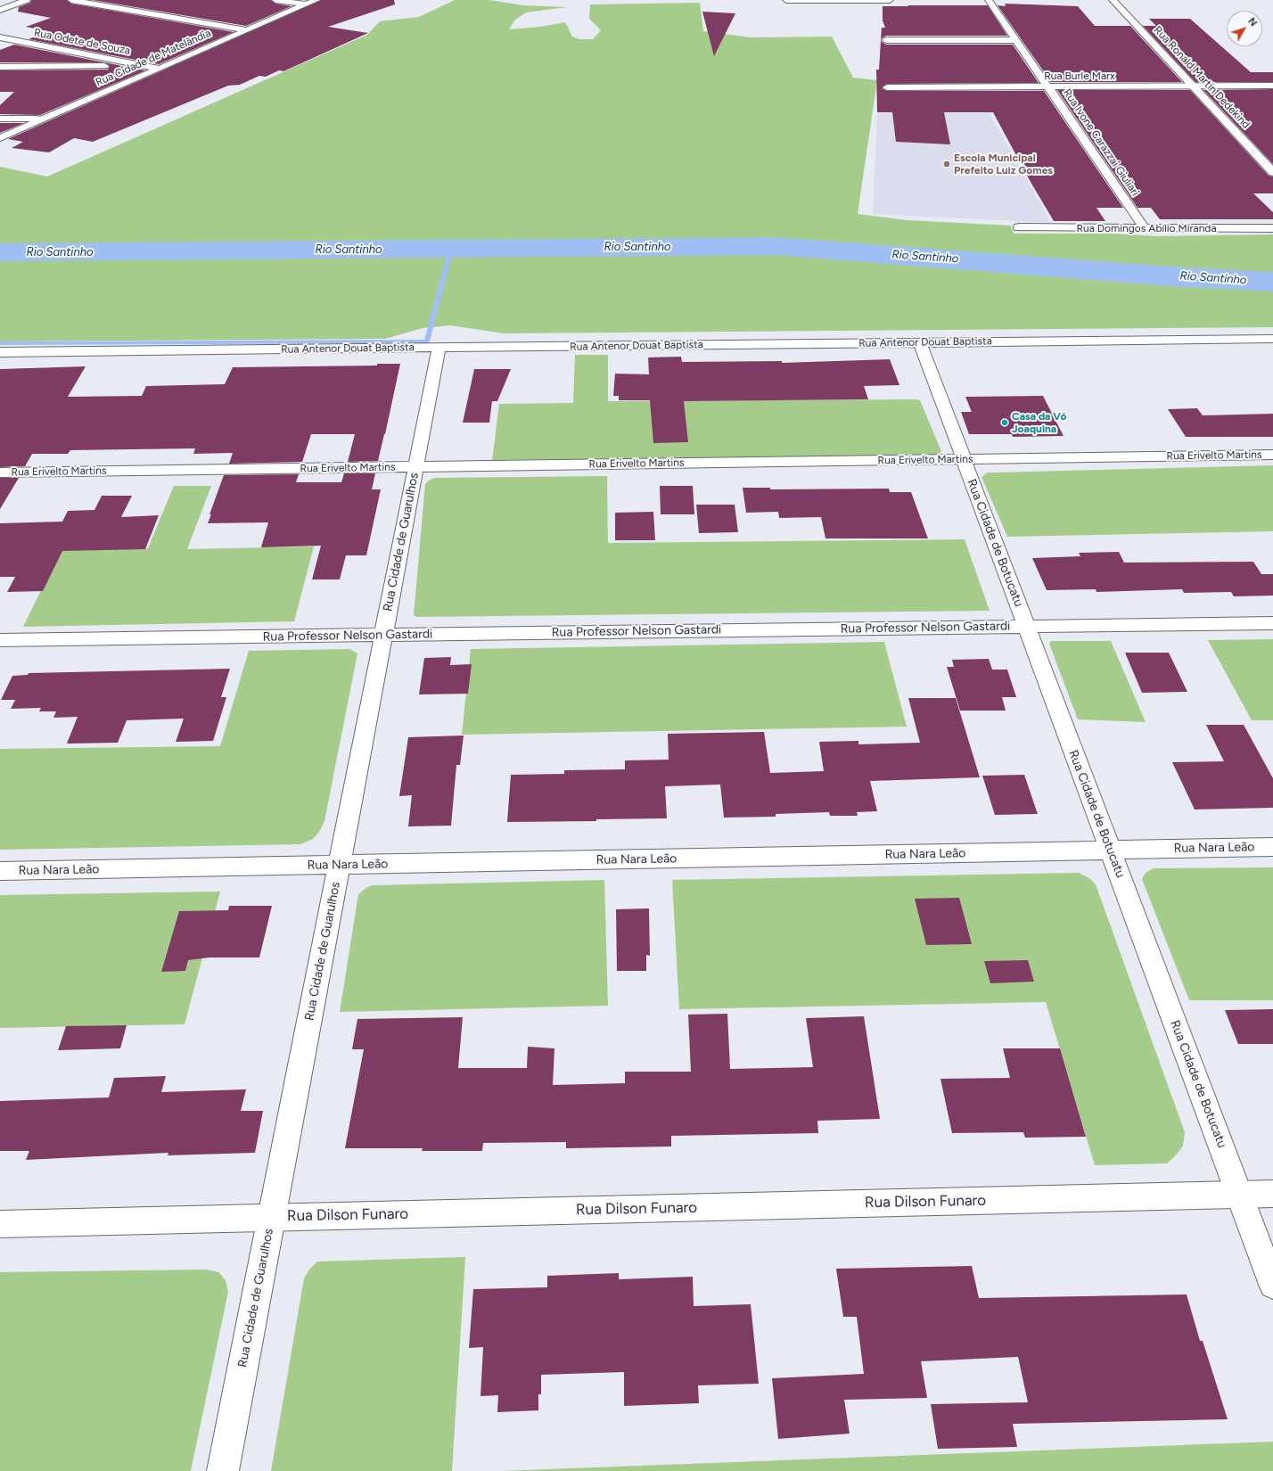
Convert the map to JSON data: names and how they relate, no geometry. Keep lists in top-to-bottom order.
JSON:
{
  "streets": {
    "street": [
      "Rua Odete de Souza",
      "Rua Cidade de Matelândia",
      "Rua Burle Marx",
      "Rua Ronald Martin Dedekind",
      "Rua Ivone Carazzai Giuliari",
      "Rua Domingos Abílio Miranda",
      "Rua Antenor Douat Baptista",
      "Rua Erivelto Martins",
      "Rua Cidade de Guarulhos",
      "Rua Cidade de Botucatu",
      "Rua Professor Nelson Gastardi",
      "Rua Nara Leão",
      "Rua Dilson Funaro"
    ]
  },
  "crossings": [
    ["Rua Odete de Souza", "Rua Cidade de Matelândia"],
    ["Rua Burle Marx", "Rua Ronald Martin Dedekind"],
    ["Rua Burle Marx", "Rua Ivone Carazzai Giuliari"],
    ["Rua Ivone Carazzai Giuliari", "Rua Domingos Abílio Miranda"],
    ["Rua Antenor Douat Baptista", "Rua Cidade de Guarulhos"],
    ["Rua Antenor Douat Baptista", "Rua Cidade de Botucatu"],
    ["Rua Erivelto Martins", "Rua Cidade de Guarulhos"],
    ["Rua Erivelto Martins", "Rua Cidade de Botucatu"],
    ["Rua Cidade de Guarulhos", "Rua Professor Nelson Gastardi"],
    ["Rua Cidade de Guarulhos", "Rua Nara Leão"],
    ["Rua Cidade de Guarulhos", "Rua Dilson Funaro"],
    ["Rua Cidade de Botucatu", "Rua Professor Nelson Gastardi"],
    ["Rua Cidade de Botucatu", "Rua Nara Leão"],
    ["Rua Cidade de Botucatu", "Rua Dilson Funaro"]
  ],
  "water": ["Rio Santinho"],
  "places": ["Escola Municipal Prefeito Luiz Gomes", "Casa da Vó Joaquina"],
  "north": "top right"
}
